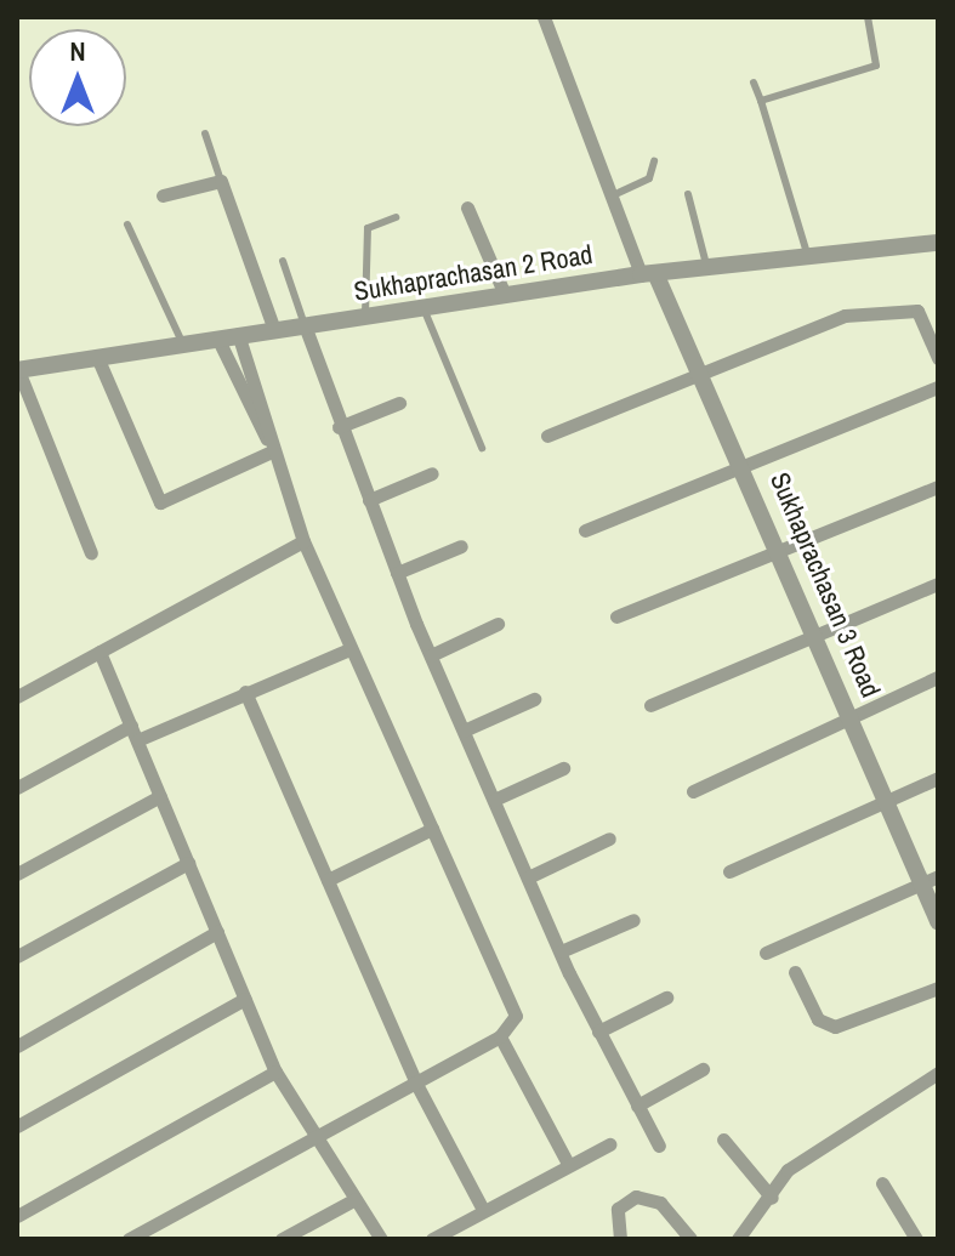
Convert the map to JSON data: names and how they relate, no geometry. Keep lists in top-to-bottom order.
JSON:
{
  "streets": {
    "street": ["Sukhaprachasan 2 Road", "Sukhaprachasan 3 Road"]
  },
  "crossings": [
    ["Sukhaprachasan 2 Road", "Sukhaprachasan 3 Road"]
  ],
  "north": "top"
}
